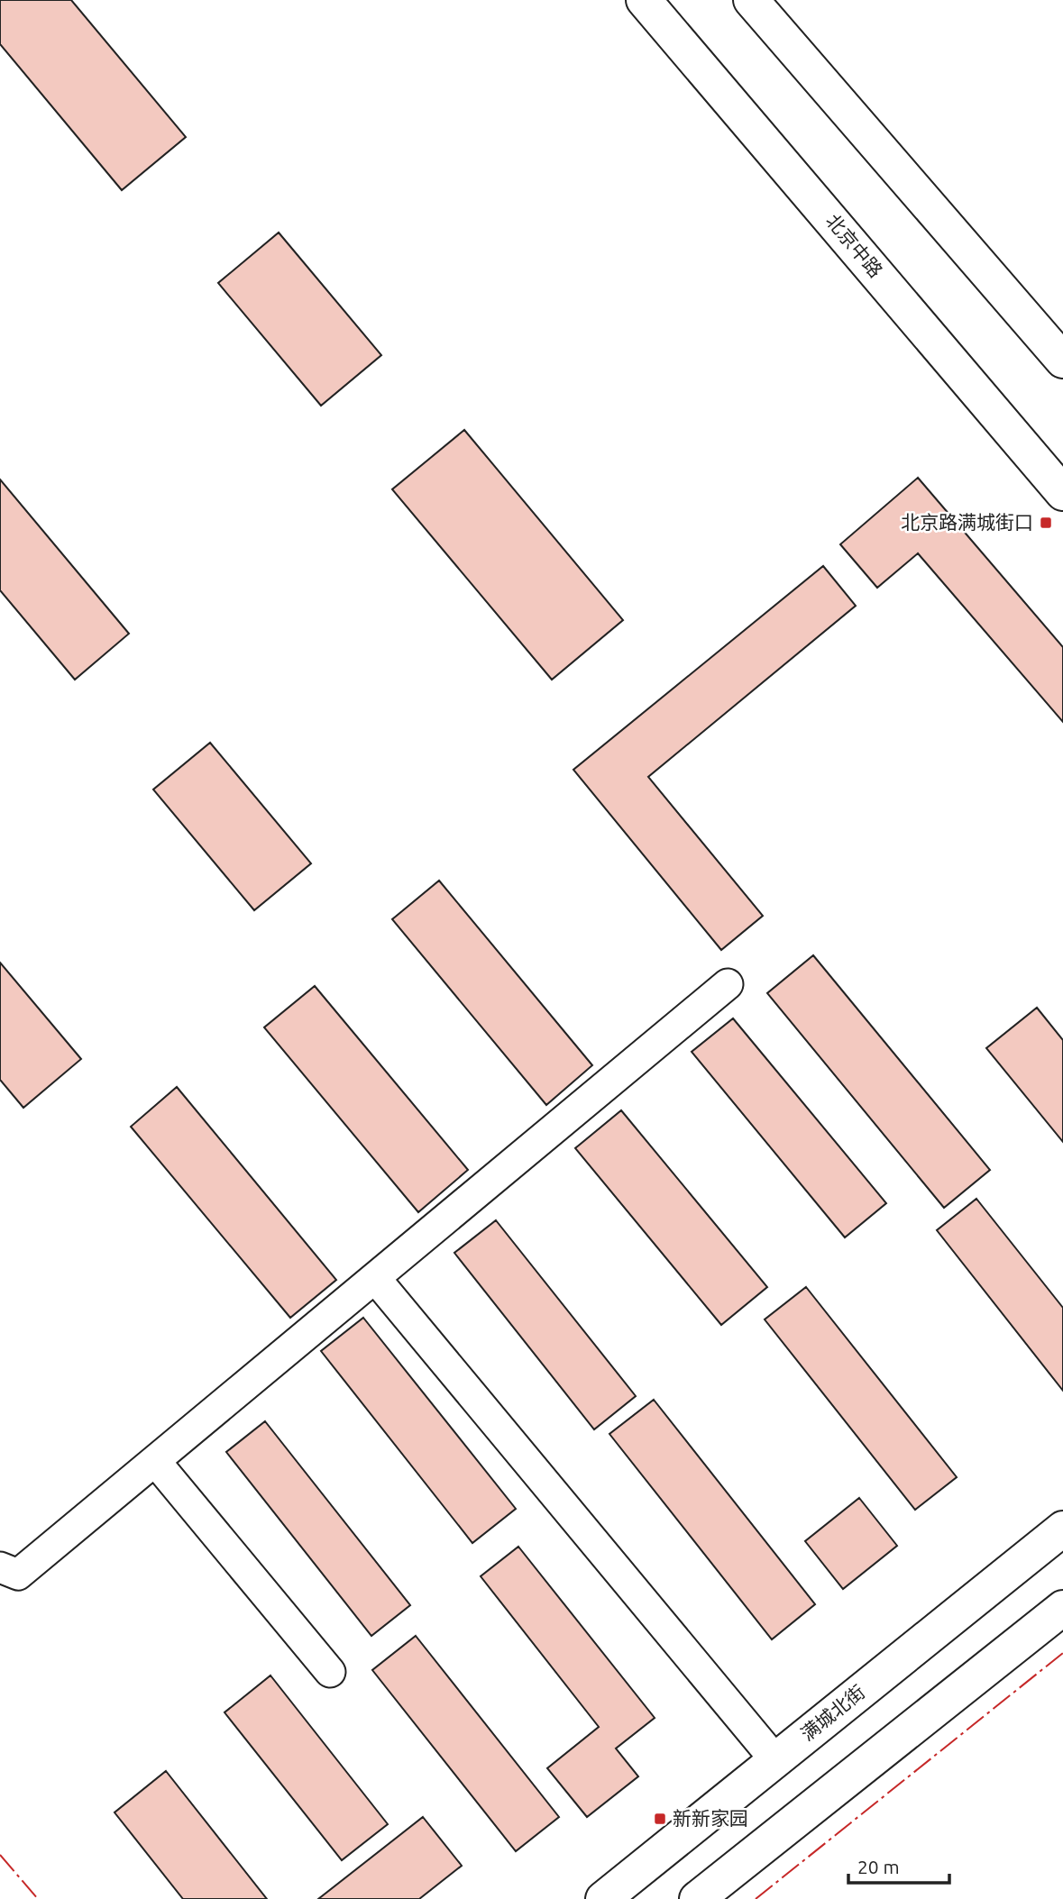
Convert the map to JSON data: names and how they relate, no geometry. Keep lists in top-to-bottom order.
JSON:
{
  "streets": {
    "main road": ["北京中路", "满城北街"]
  },
  "places": {
    "transit": ["北京路满城街口", "新新家园"]
  },
  "scale_bar": "20 m"
}
